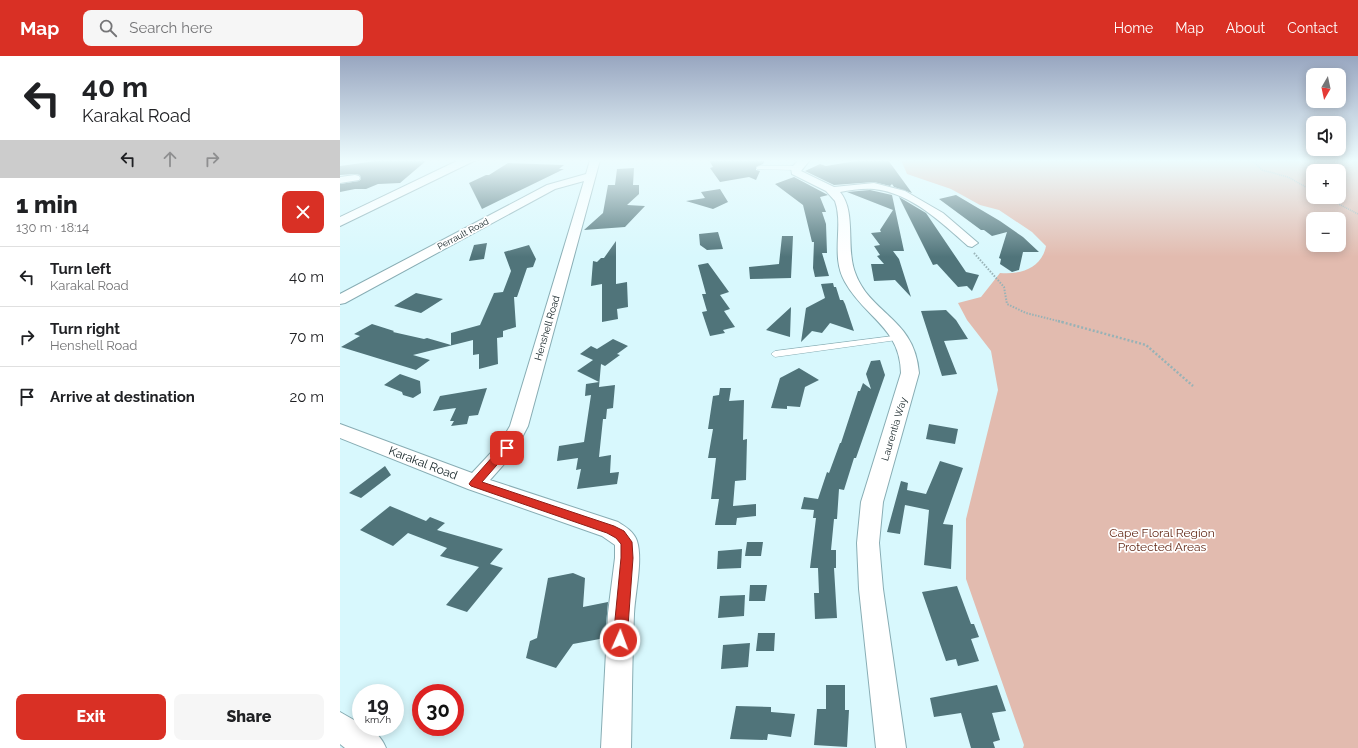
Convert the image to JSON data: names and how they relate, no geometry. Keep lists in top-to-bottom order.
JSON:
{
  "streets": {
    "street": [
      "Perrault Road",
      "Henshell Road",
      "Laurentia Way",
      "Karakal Road"
    ]
  },
  "crossings": [
    ["Henshell Road", "Karakal Road"]
  ],
  "parks": ["Cape Floral Region Protected Areas"],
  "north": "bottom",
  "page": {
    "header": "Map",
    "search": "Search here",
    "nav": [
      "Home",
      "Map",
      "About",
      "Contact"
    ],
    "turn": ["40 m", "Karakal Road"],
    "map_buttons": ["+", "−"],
    "heading": ["1 min", "130 m · 18:14"],
    "list": [
      {
        "name": "Turn left",
        "note": "Karakal Road",
        "value": "40 m"
      },
      {
        "name": "Turn right",
        "note": "Henshell Road",
        "value": "70 m"
      },
      {
        "name": "Arrive at destination",
        "value": "20 m"
      }
    ],
    "speed": "19 km/h",
    "limit": "30",
    "buttons": ["Exit", "Share"]
  }
}
